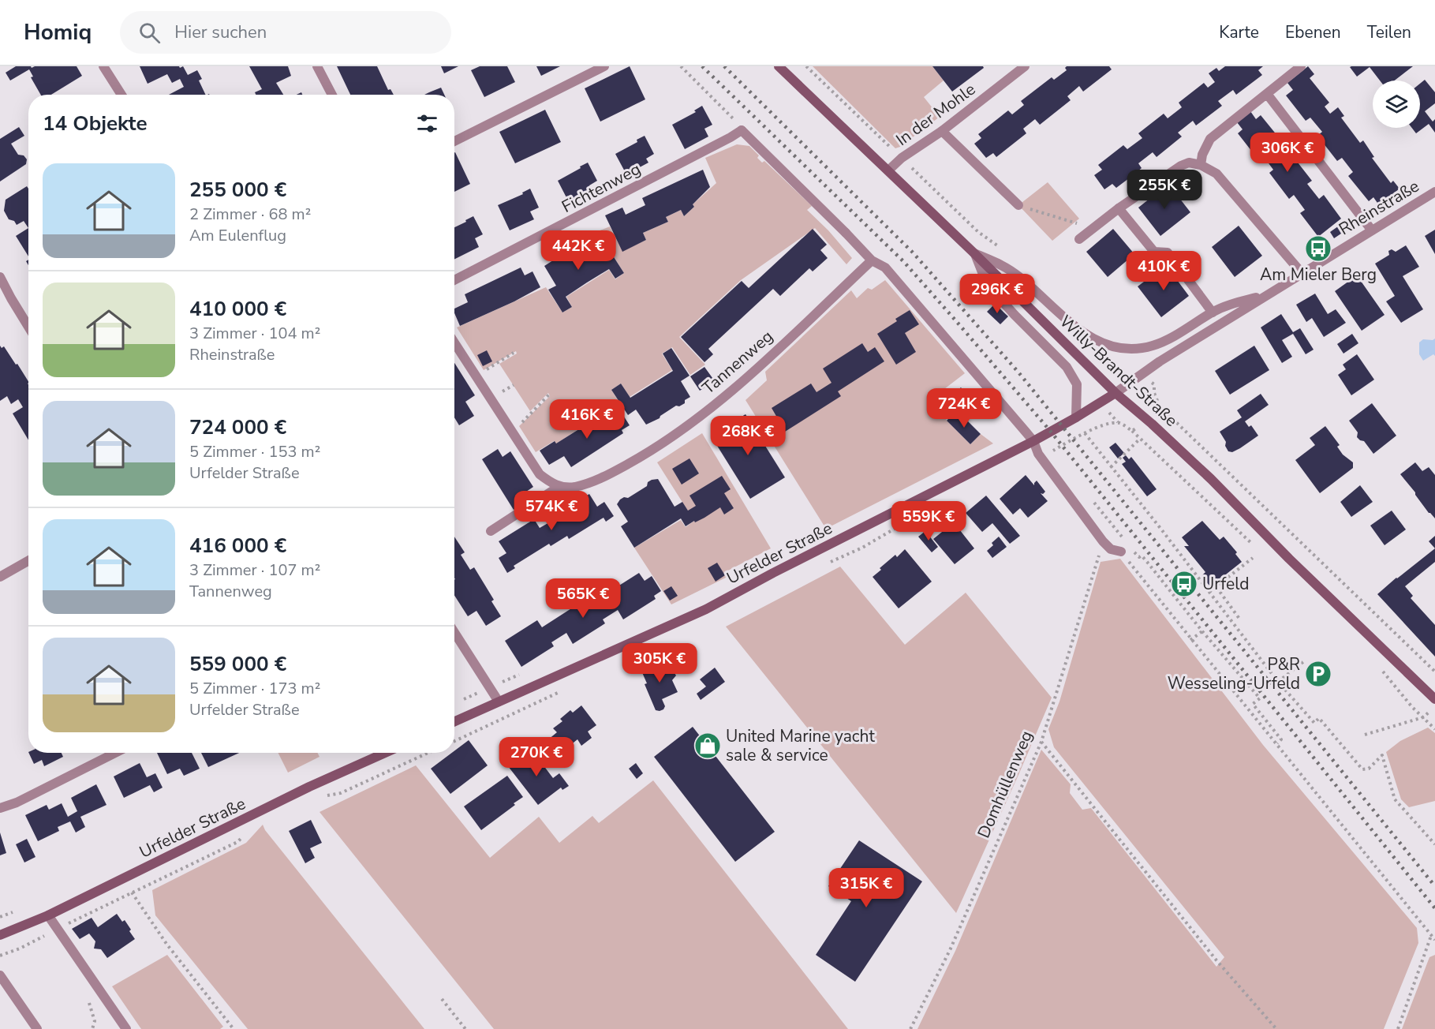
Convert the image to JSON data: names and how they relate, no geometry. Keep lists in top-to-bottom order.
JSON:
{
  "streets": {
    "main road": ["Willy-Brandt-Straße", "Urfelder Straße"],
    "street": [
      "In der Mohle",
      "Fichtenweg",
      "Rheinstraße",
      "Tannenweg"
    ],
    "path": ["Domhüllenweg"]
  },
  "crossings": [
    ["In der Mohle", "Willy-Brandt-Straße"],
    ["Rheinstraße", "Willy-Brandt-Straße"],
    ["Rheinstraße", "Urfelder Straße"],
    ["Willy-Brandt-Straße", "Urfelder Straße"]
  ],
  "places": {
    "bus stop": ["Am Mieler Berg", "Urfeld"],
    "parking": ["P&R Wesseling-Urfeld"],
    "shop": ["United Marine yacht sale & service"]
  },
  "page": {
    "header": "Homiq",
    "search": "Hier suchen",
    "nav": ["Karte", "Ebenen", "Teilen"],
    "heading": "14 Objekte",
    "price": [
      "306K €",
      "255K €",
      "442K €",
      "410K €",
      "296K €",
      "724K €",
      "416K €",
      "268K €",
      "574K €",
      "559K €",
      "565K €",
      "305K €",
      "270K €",
      "315K €"
    ],
    "list": [
      {
        "name": "255 000 €",
        "note": "2 Zimmer · 68 m² · Am Eulenflug"
      },
      {
        "name": "410 000 €",
        "note": "3 Zimmer · 104 m² · Rheinstraße"
      },
      {
        "name": "724 000 €",
        "note": "5 Zimmer · 153 m² · Urfelder Straße"
      },
      {
        "name": "416 000 €",
        "note": "3 Zimmer · 107 m² · Tannenweg"
      },
      {
        "name": "559 000 €",
        "note": "5 Zimmer · 173 m² · Urfelder Straße"
      }
    ]
  }
}
